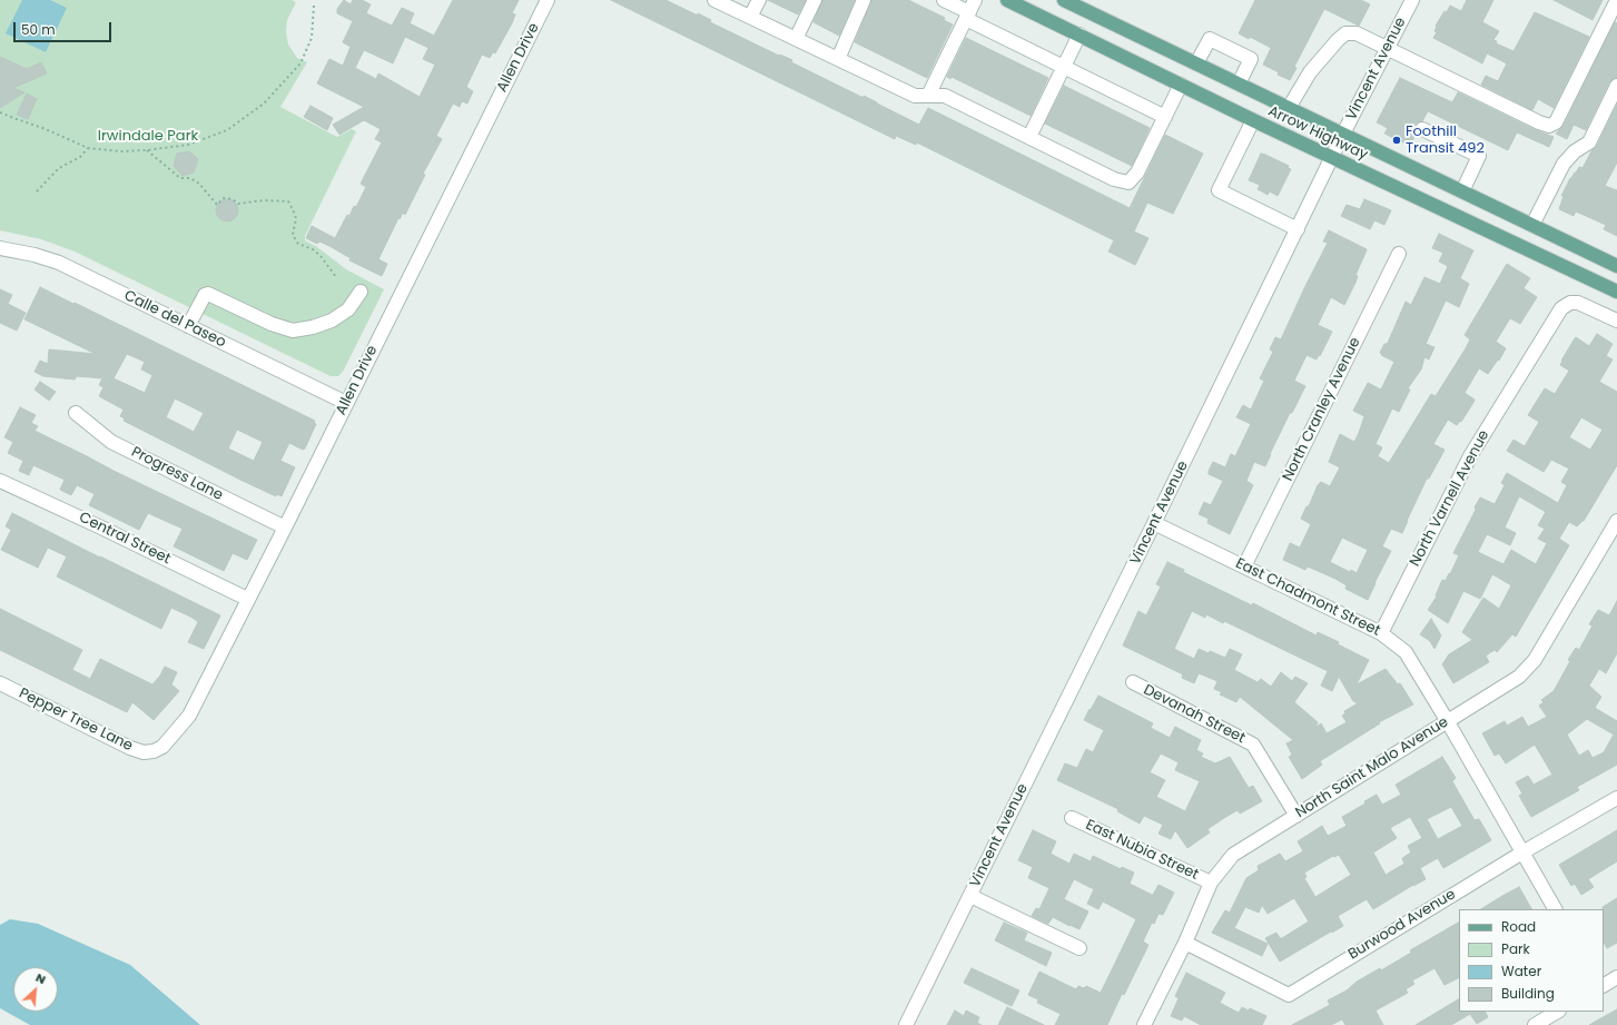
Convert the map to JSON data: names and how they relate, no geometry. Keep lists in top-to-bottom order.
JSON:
{
  "streets": {
    "main road": ["Arrow Highway"],
    "street": [
      "Allen Drive",
      "Vincent Avenue",
      "Calle del Paseo",
      "North Cranley Avenue",
      "Progress Lane",
      "North Varnell Avenue",
      "Central Street",
      "East Chadmont Street",
      "Devanah Street",
      "Pepper Tree Lane",
      "North Saint Malo Avenue",
      "East Nubia Street",
      "Burwood Avenue"
    ]
  },
  "crossings": [
    ["Allen Drive", "Calle del Paseo"],
    ["Allen Drive", "Progress Lane"],
    ["Allen Drive", "Central Street"],
    ["Allen Drive", "Pepper Tree Lane"],
    ["Vincent Avenue", "Arrow Highway"],
    ["Vincent Avenue", "East Chadmont Street"],
    ["North Cranley Avenue", "East Chadmont Street"],
    ["North Varnell Avenue", "East Chadmont Street"],
    ["East Chadmont Street", "North Saint Malo Avenue"],
    ["East Chadmont Street", "Burwood Avenue"],
    ["Devanah Street", "North Saint Malo Avenue"],
    ["North Saint Malo Avenue", "East Nubia Street"],
    ["North Saint Malo Avenue", "Burwood Avenue"]
  ],
  "parks": ["Irwindale Park"],
  "places": ["Foothill Transit 492"],
  "legend": [
    "Road",
    "Park",
    "Water",
    "Building"
  ],
  "scale_bar": "50 m",
  "north": "top right"
}
